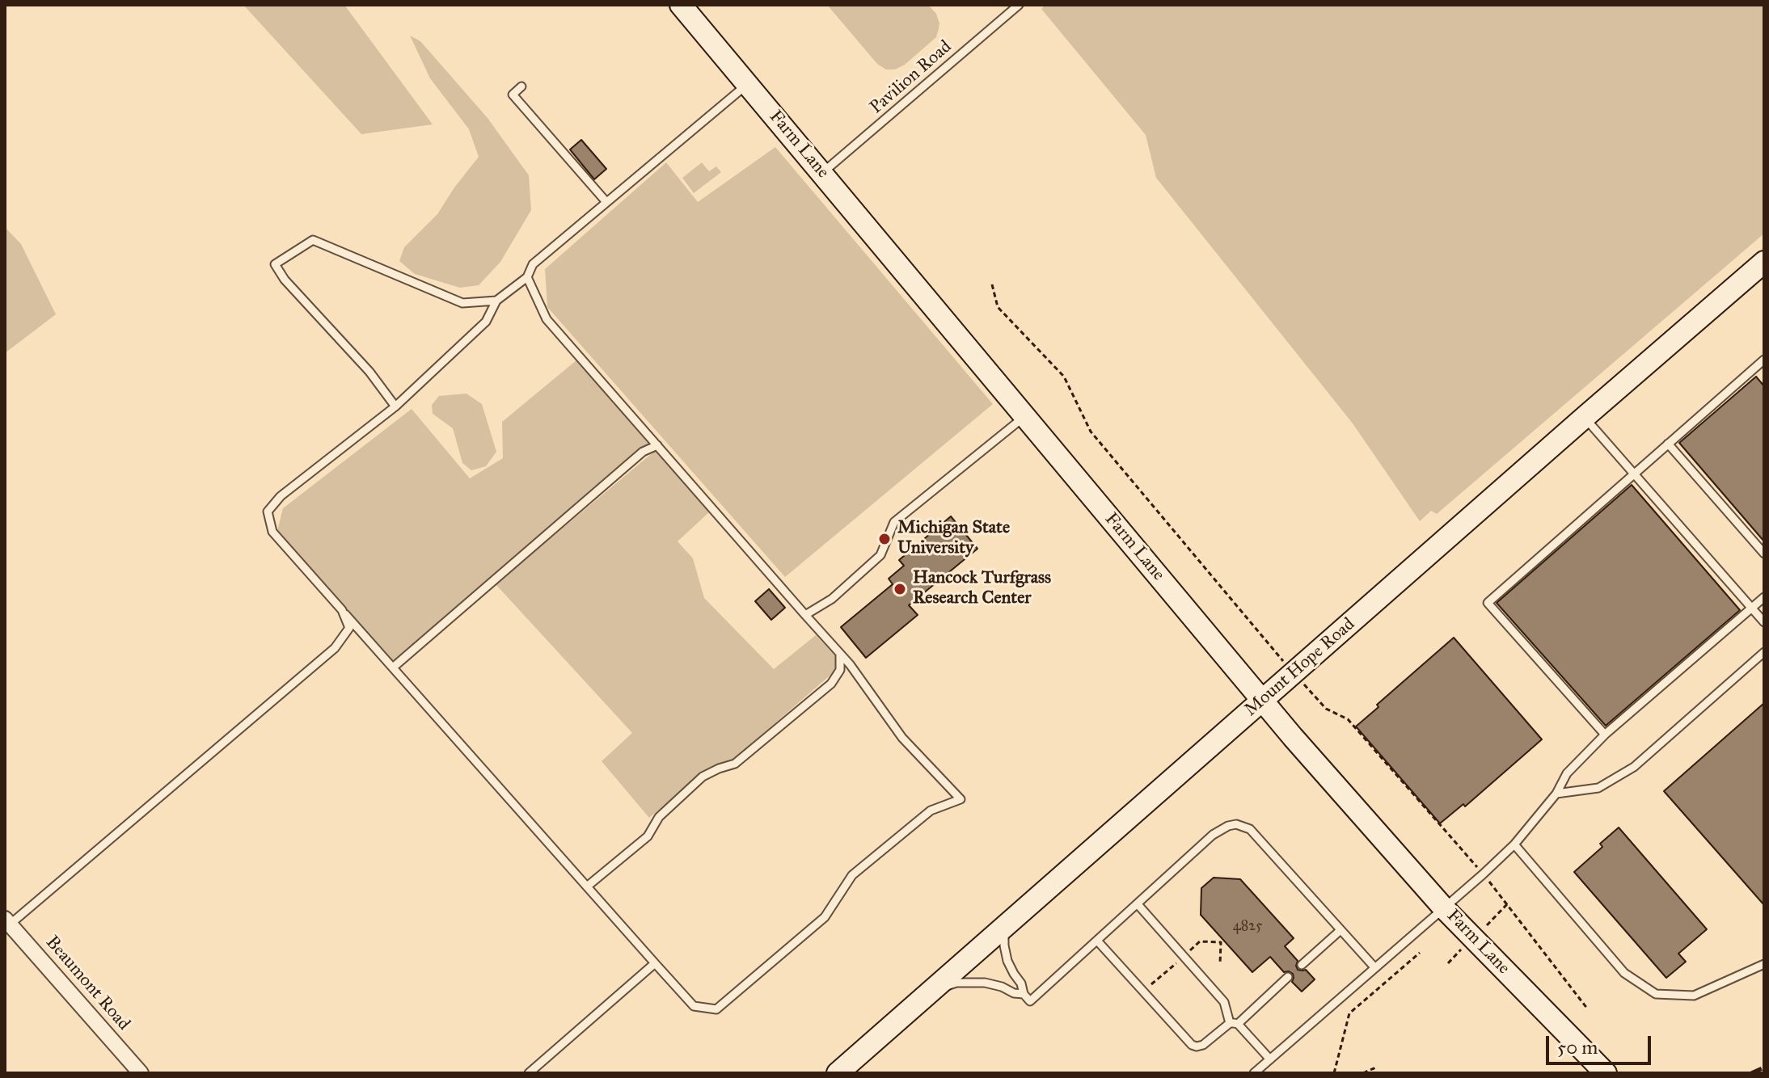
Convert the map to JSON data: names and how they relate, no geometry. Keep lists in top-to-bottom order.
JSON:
{
  "streets": {
    "street": ["Farm Lane", "Mount Hope Road", "Beaumont Road"],
    "lane": ["Pavilion Road"]
  },
  "crossings": [
    ["Pavilion Road", "Farm Lane"],
    ["Farm Lane", "Mount Hope Road"]
  ],
  "places": ["Michigan State University", "Hancock Turfgrass Research Center"],
  "house_numbers": ["4825"],
  "scale_bar": "50 m"
}
